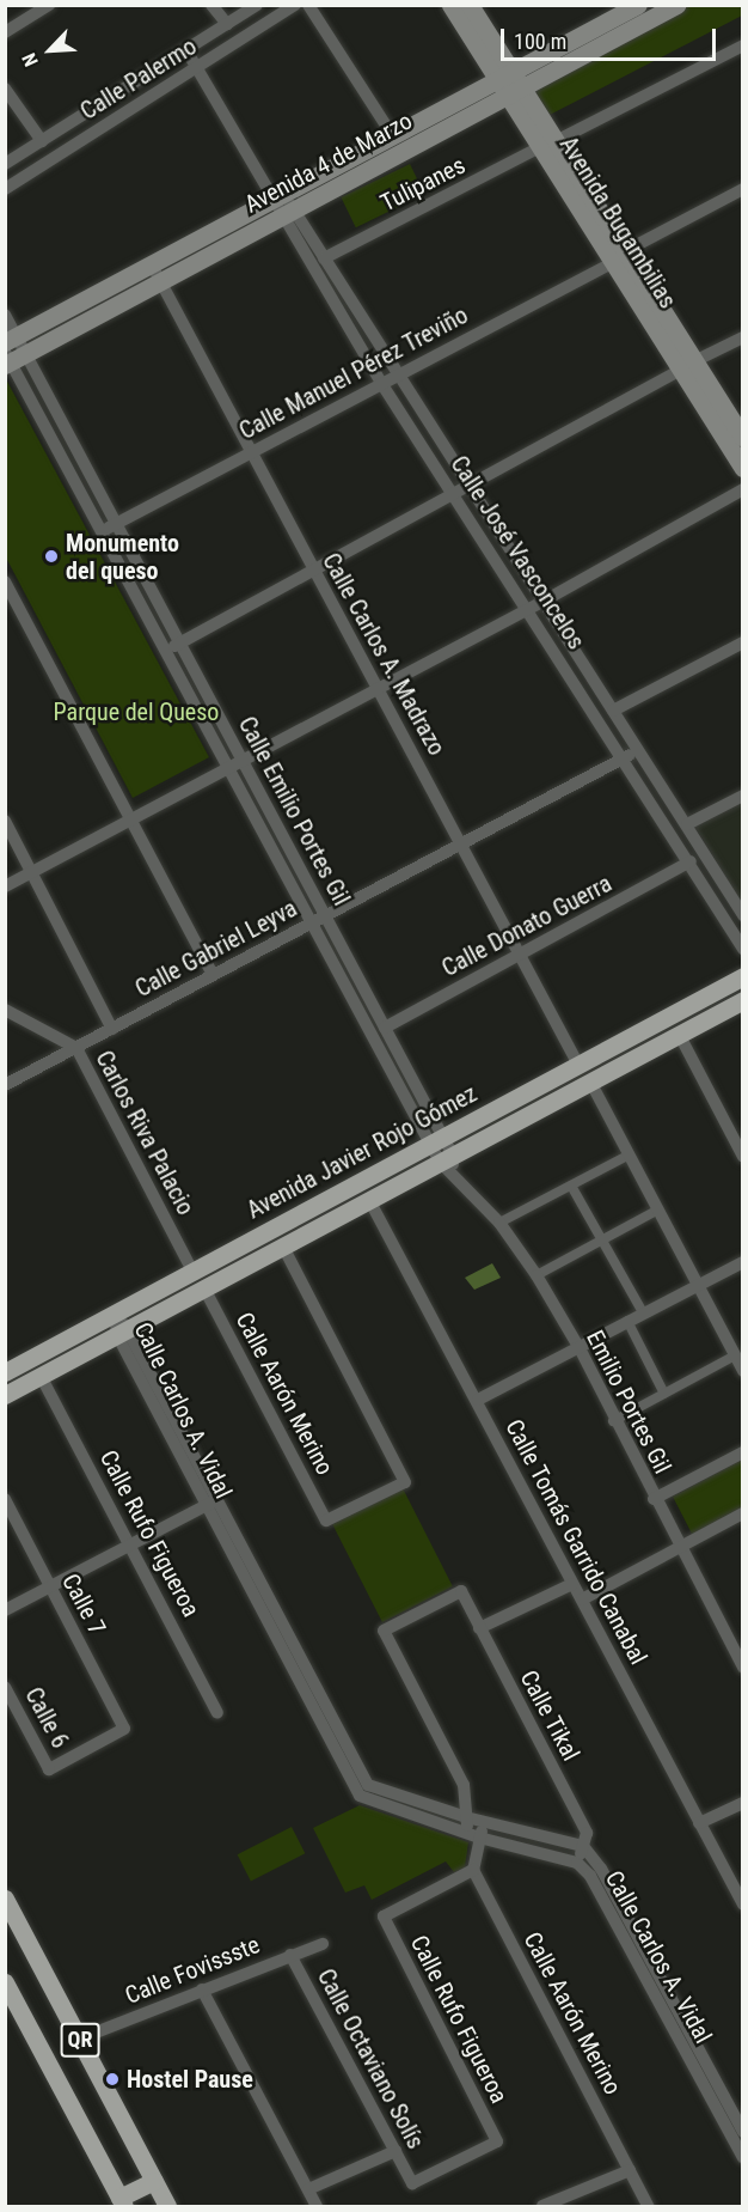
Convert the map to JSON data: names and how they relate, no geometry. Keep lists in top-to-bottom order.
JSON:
{
  "streets": {
    "main road": [
      "Avenida 4 de Marzo",
      "Avenida Bugambilias",
      "Avenida Javier Rojo Gómez",
      "QR"
    ],
    "street": [
      "Calle Palermo",
      "Tulipanes",
      "Calle Manuel Pérez Treviño",
      "Calle José Vasconcelos",
      "Calle Carlos A. Madrazo",
      "Calle Emilio Portes Gil",
      "Calle Donato Guerra",
      "Calle Gabriel Leyva",
      "Carlos Riva Palacio",
      "Calle Aarón Merino",
      "Emilio Portes Gil",
      "Calle Carlos A. Vidal",
      "Calle Rufo Figueroa",
      "Calle Tomás Garrido Canabal",
      "Calle 7",
      "Calle Tikal",
      "Calle 6",
      "Calle Fovissste",
      "Calle Octaviano Solís"
    ]
  },
  "crossings": [
    ["Calle Palermo", "Calle José Vasconcelos"],
    ["Avenida 4 de Marzo", "Avenida Bugambilias"],
    ["Avenida 4 de Marzo", "Calle José Vasconcelos"],
    ["Avenida 4 de Marzo", "Calle Carlos A. Madrazo"],
    ["Avenida 4 de Marzo", "Calle Emilio Portes Gil"],
    ["Tulipanes", "Avenida Bugambilias"],
    ["Tulipanes", "Calle José Vasconcelos"],
    ["Avenida Bugambilias", "Calle Manuel Pérez Treviño"],
    ["Calle Manuel Pérez Treviño", "Calle José Vasconcelos"],
    ["Calle Manuel Pérez Treviño", "Calle Carlos A. Madrazo"],
    ["Calle Manuel Pérez Treviño", "Calle Emilio Portes Gil"],
    ["Calle José Vasconcelos", "Calle Donato Guerra"],
    ["Calle José Vasconcelos", "Calle Gabriel Leyva"],
    ["Calle Carlos A. Madrazo", "Calle Donato Guerra"],
    ["Calle Carlos A. Madrazo", "Calle Gabriel Leyva"],
    ["Calle Carlos A. Madrazo", "Avenida Javier Rojo Gómez"],
    ["Calle Emilio Portes Gil", "Calle Donato Guerra"],
    ["Calle Emilio Portes Gil", "Calle Gabriel Leyva"],
    ["Calle Emilio Portes Gil", "Avenida Javier Rojo Gómez"],
    ["Calle Emilio Portes Gil", "Emilio Portes Gil"],
    ["Calle Gabriel Leyva", "Carlos Riva Palacio"],
    ["Carlos Riva Palacio", "Avenida Javier Rojo Gómez"],
    ["Avenida Javier Rojo Gómez", "Calle Aarón Merino"],
    ["Avenida Javier Rojo Gómez", "Emilio Portes Gil"],
    ["Avenida Javier Rojo Gómez", "Calle Carlos A. Vidal"],
    ["Avenida Javier Rojo Gómez", "Calle Rufo Figueroa"],
    ["Avenida Javier Rojo Gómez", "Calle Tomás Garrido Canabal"],
    ["Calle Aarón Merino", "Calle Rufo Figueroa"],
    ["Calle Carlos A. Vidal", "Calle Tikal"],
    ["Calle Rufo Figueroa", "Calle Octaviano Solís"],
    ["Calle 7", "Calle 6"],
    ["Calle Fovissste", "QR"],
    ["Calle Fovissste", "Calle Octaviano Solís"]
  ],
  "parks": ["Parque del Queso"],
  "places": ["Monumento del queso", "Hostel Pause"],
  "scale_bar": "100 m",
  "north": "bottom left"
}
